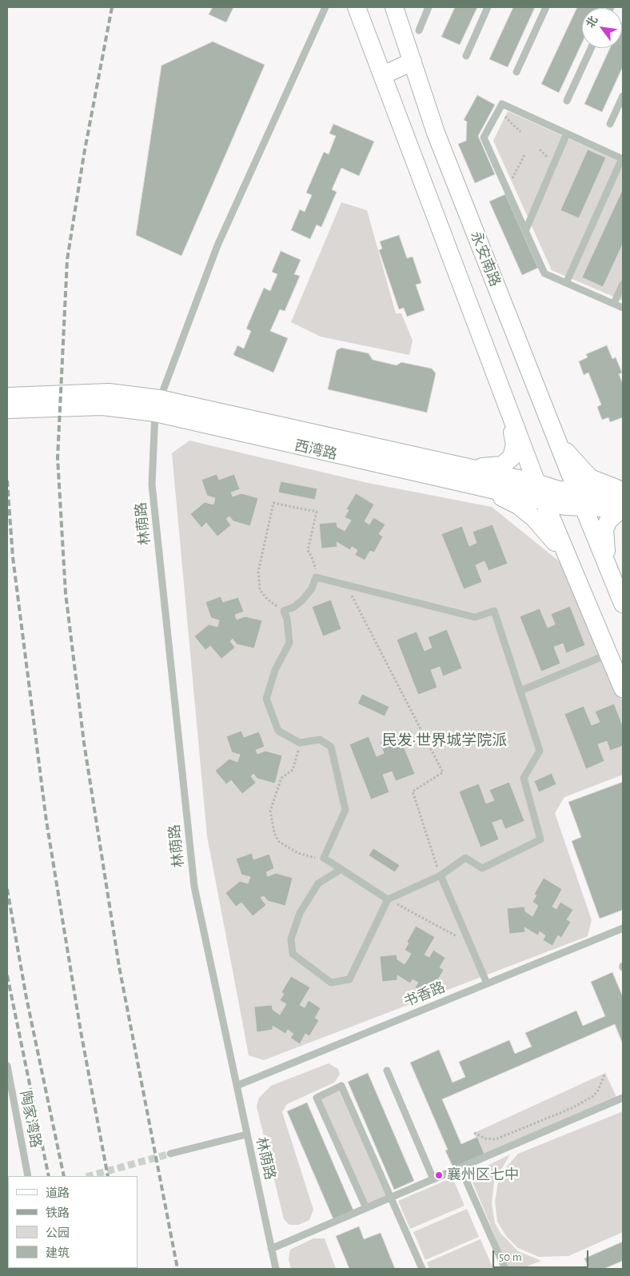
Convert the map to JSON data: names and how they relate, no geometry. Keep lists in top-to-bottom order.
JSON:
{
  "streets": {
    "main road": ["永安南路", "西湾路"],
    "street": ["林荫路", "书香路", "陶家湾路"]
  },
  "crossings": [
    ["永安南路", "西湾路"],
    ["西湾路", "林荫路"],
    ["林荫路", "书香路"]
  ],
  "districts": ["民发·世界城学院派"],
  "places": ["襄州区七中"],
  "legend": [
    "道路",
    "铁路",
    "公园",
    "建筑"
  ],
  "scale_bar": "50 m",
  "north": "top left"
}
